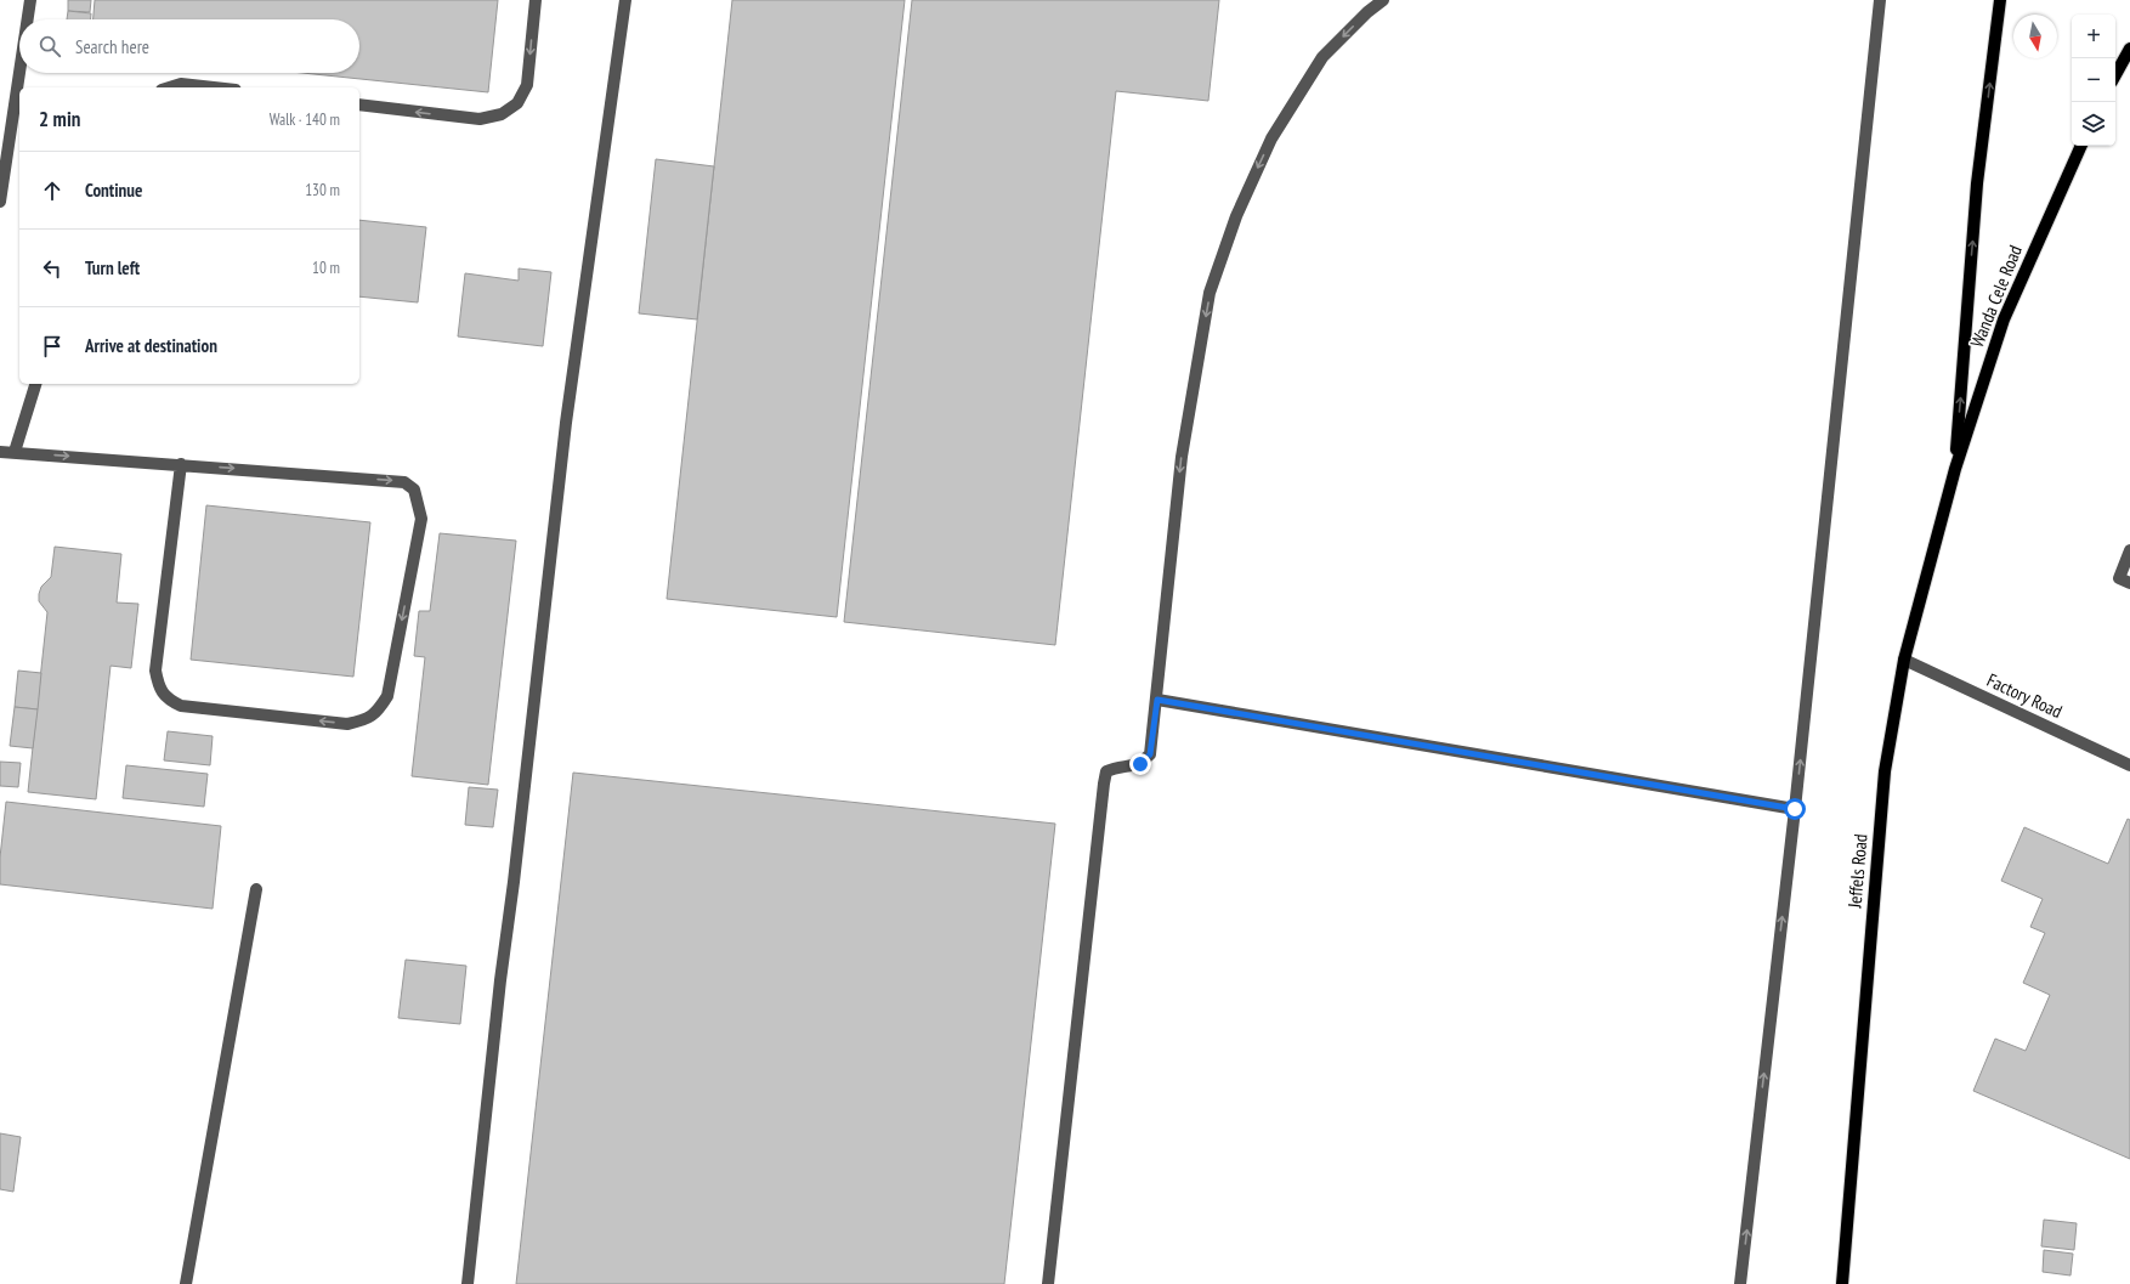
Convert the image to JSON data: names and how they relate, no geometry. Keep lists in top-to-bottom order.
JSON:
{
  "streets": {
    "main road": ["Wanda Cele Road", "Jeffels Road"],
    "street": ["Factory Road"]
  },
  "crossings": [
    ["Wanda Cele Road", "Jeffels Road"],
    ["Factory Road", "Jeffels Road"]
  ],
  "north": "bottom",
  "page": {
    "map_buttons": ["+", "−"],
    "search": "Search here",
    "heading": ["2 min", "Walk · 140 m"],
    "list": [
      ["Continue", "130 m"],
      ["Turn left", "10 m"],
      "Arrive at destination"
    ]
  }
}
